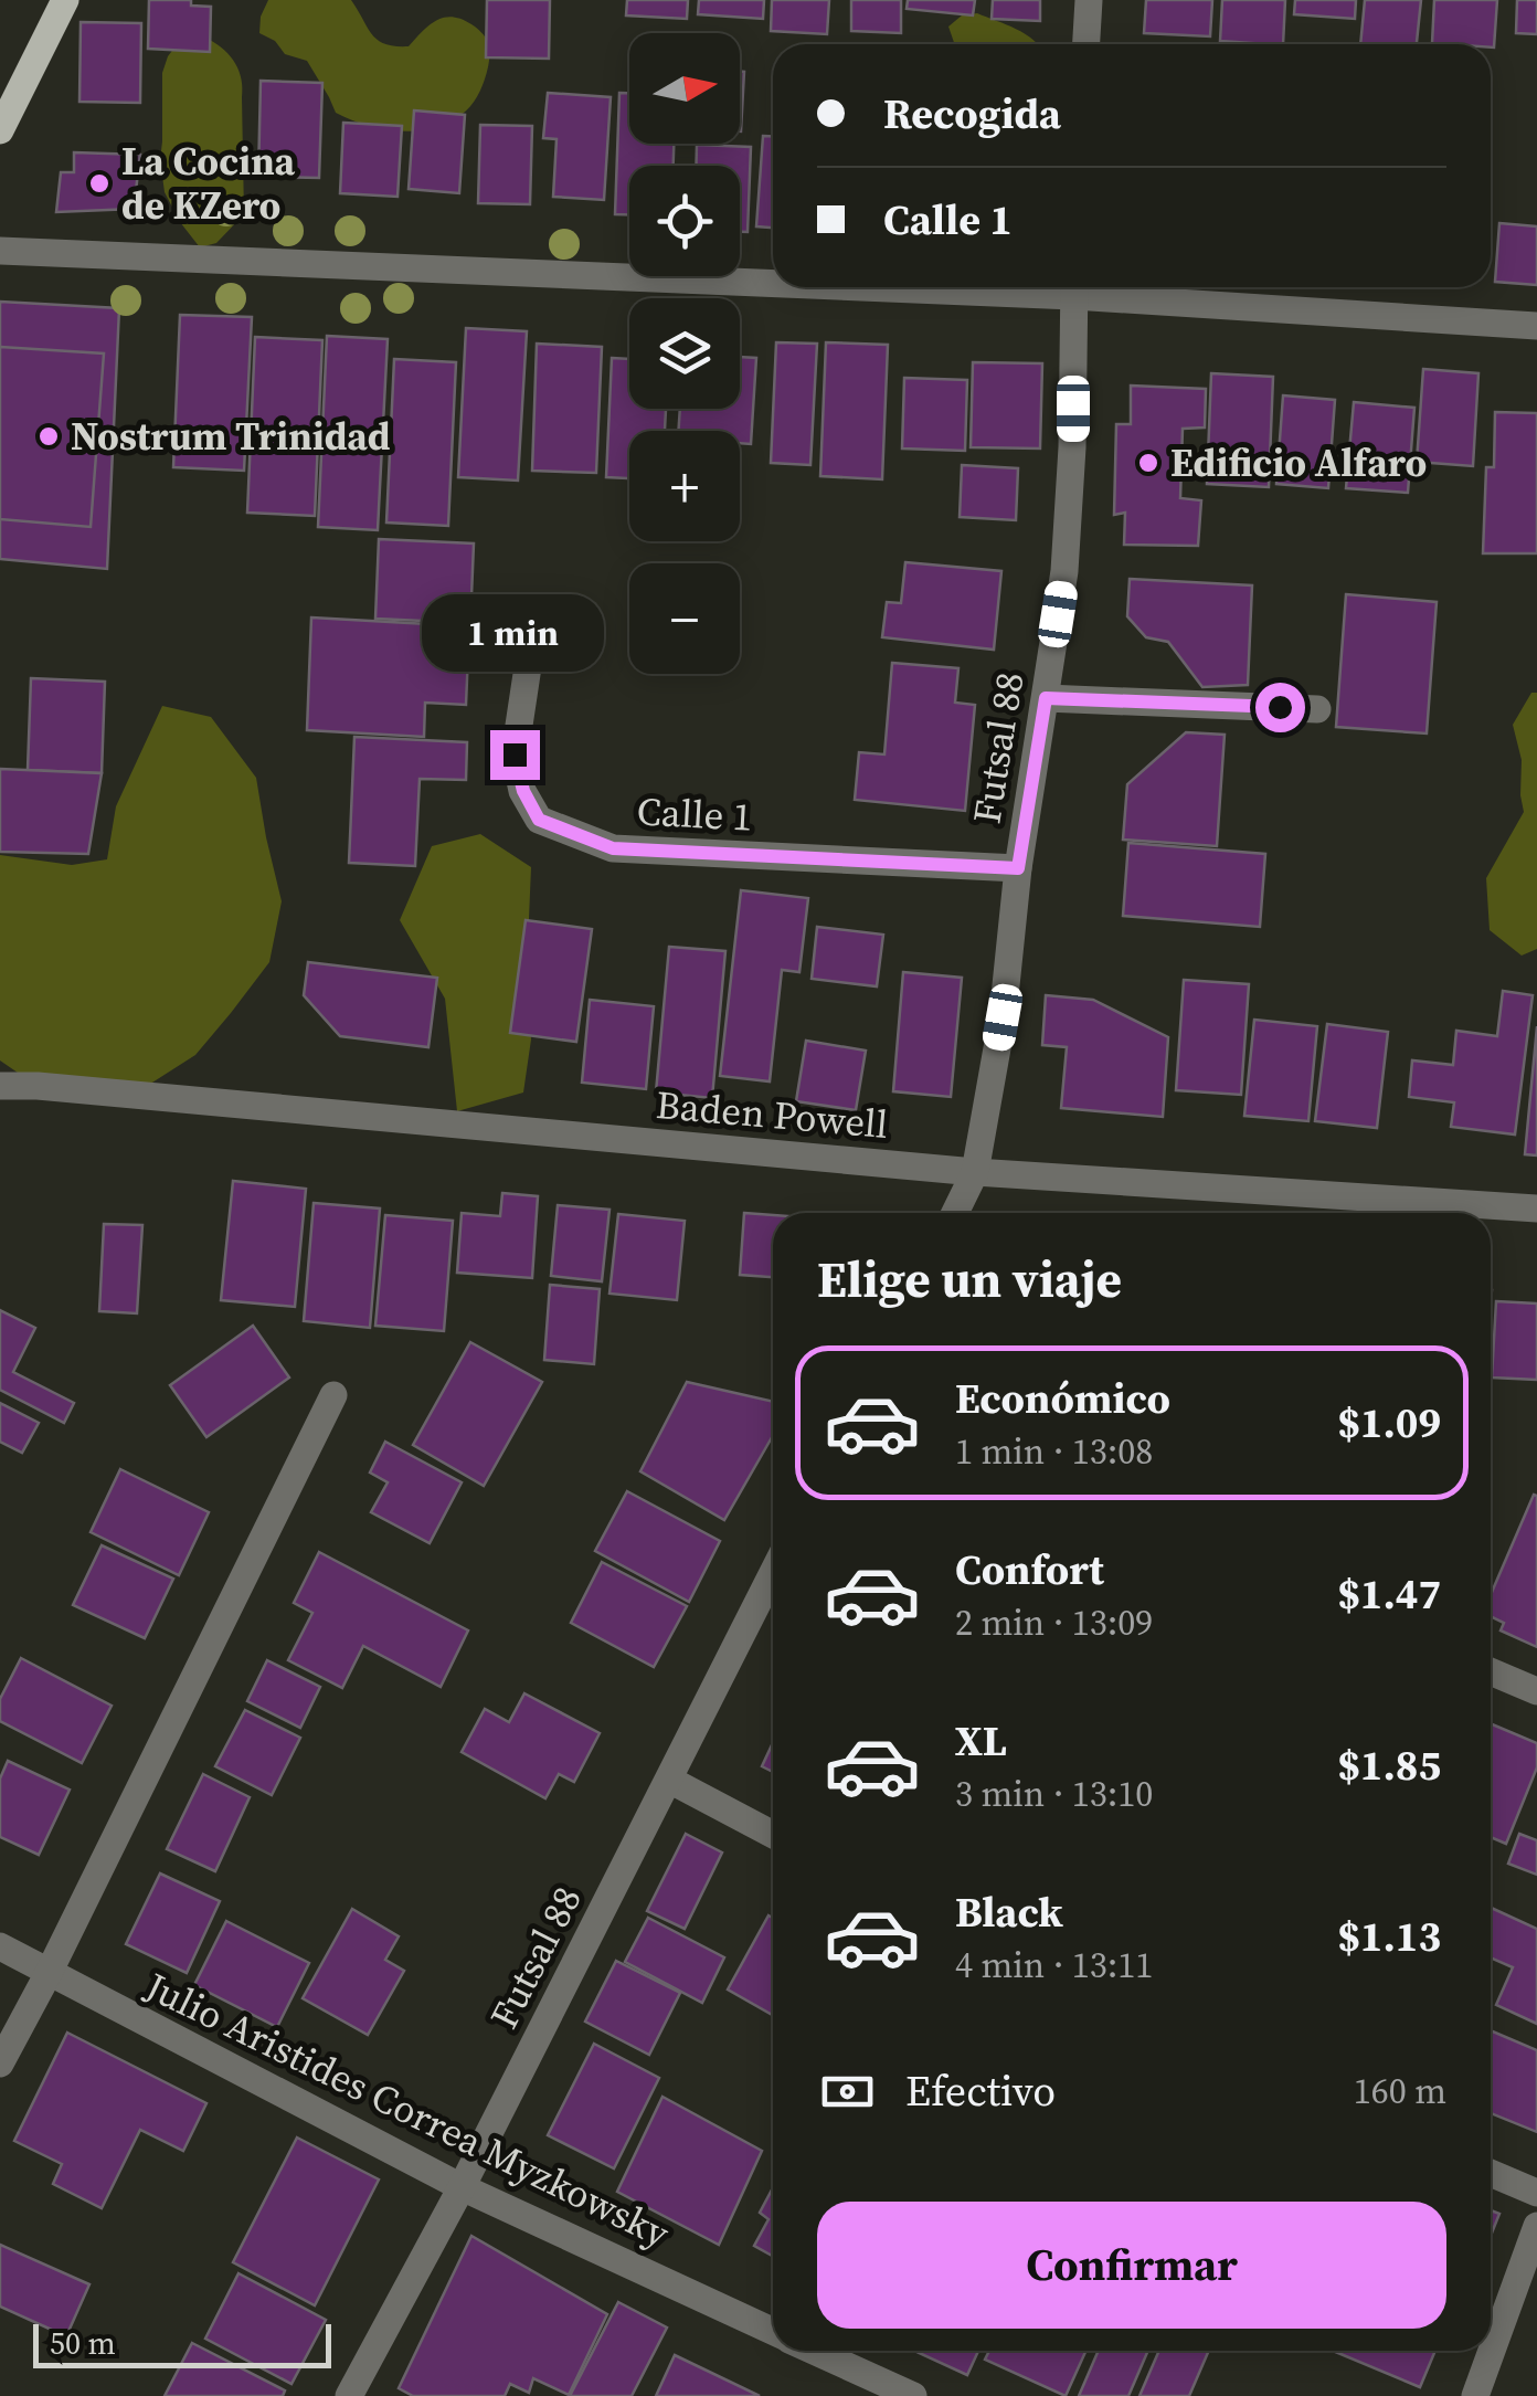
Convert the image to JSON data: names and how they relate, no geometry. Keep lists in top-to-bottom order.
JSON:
{
  "streets": {
    "street": [
      "Futsal 88",
      "Calle 1",
      "Baden Powell",
      "Julio Aristides Correa Myzkowsky"
    ]
  },
  "crossings": [
    ["Futsal 88", "Calle 1"],
    ["Futsal 88", "Baden Powell"],
    ["Futsal 88", "Julio Aristides Correa Myzkowsky"]
  ],
  "places": ["La Cocina de KZero", "Nostrum Trinidad", "Edificio Alfaro"],
  "scale_bar": "50 m",
  "north": "right",
  "page": {
    "map_buttons": ["+", "−"],
    "banner": ["Recogida", "Calle 1"],
    "bubble": "1 min",
    "heading": "Elige un viaje",
    "list": [
      {
        "name": "Económico",
        "note": "1 min · 13:08",
        "value": "$1.09"
      },
      {
        "name": "Confort",
        "note": "2 min · 13:09",
        "value": "$1.47"
      },
      {
        "name": "XL",
        "note": "3 min · 13:10",
        "value": "$1.85"
      },
      {
        "name": "Black",
        "note": "4 min · 13:11",
        "value": "$1.13"
      }
    ],
    "pay": ["Efectivo", "160 m"],
    "buttons": "Confirmar",
    "scale": "50 m"
  }
}
